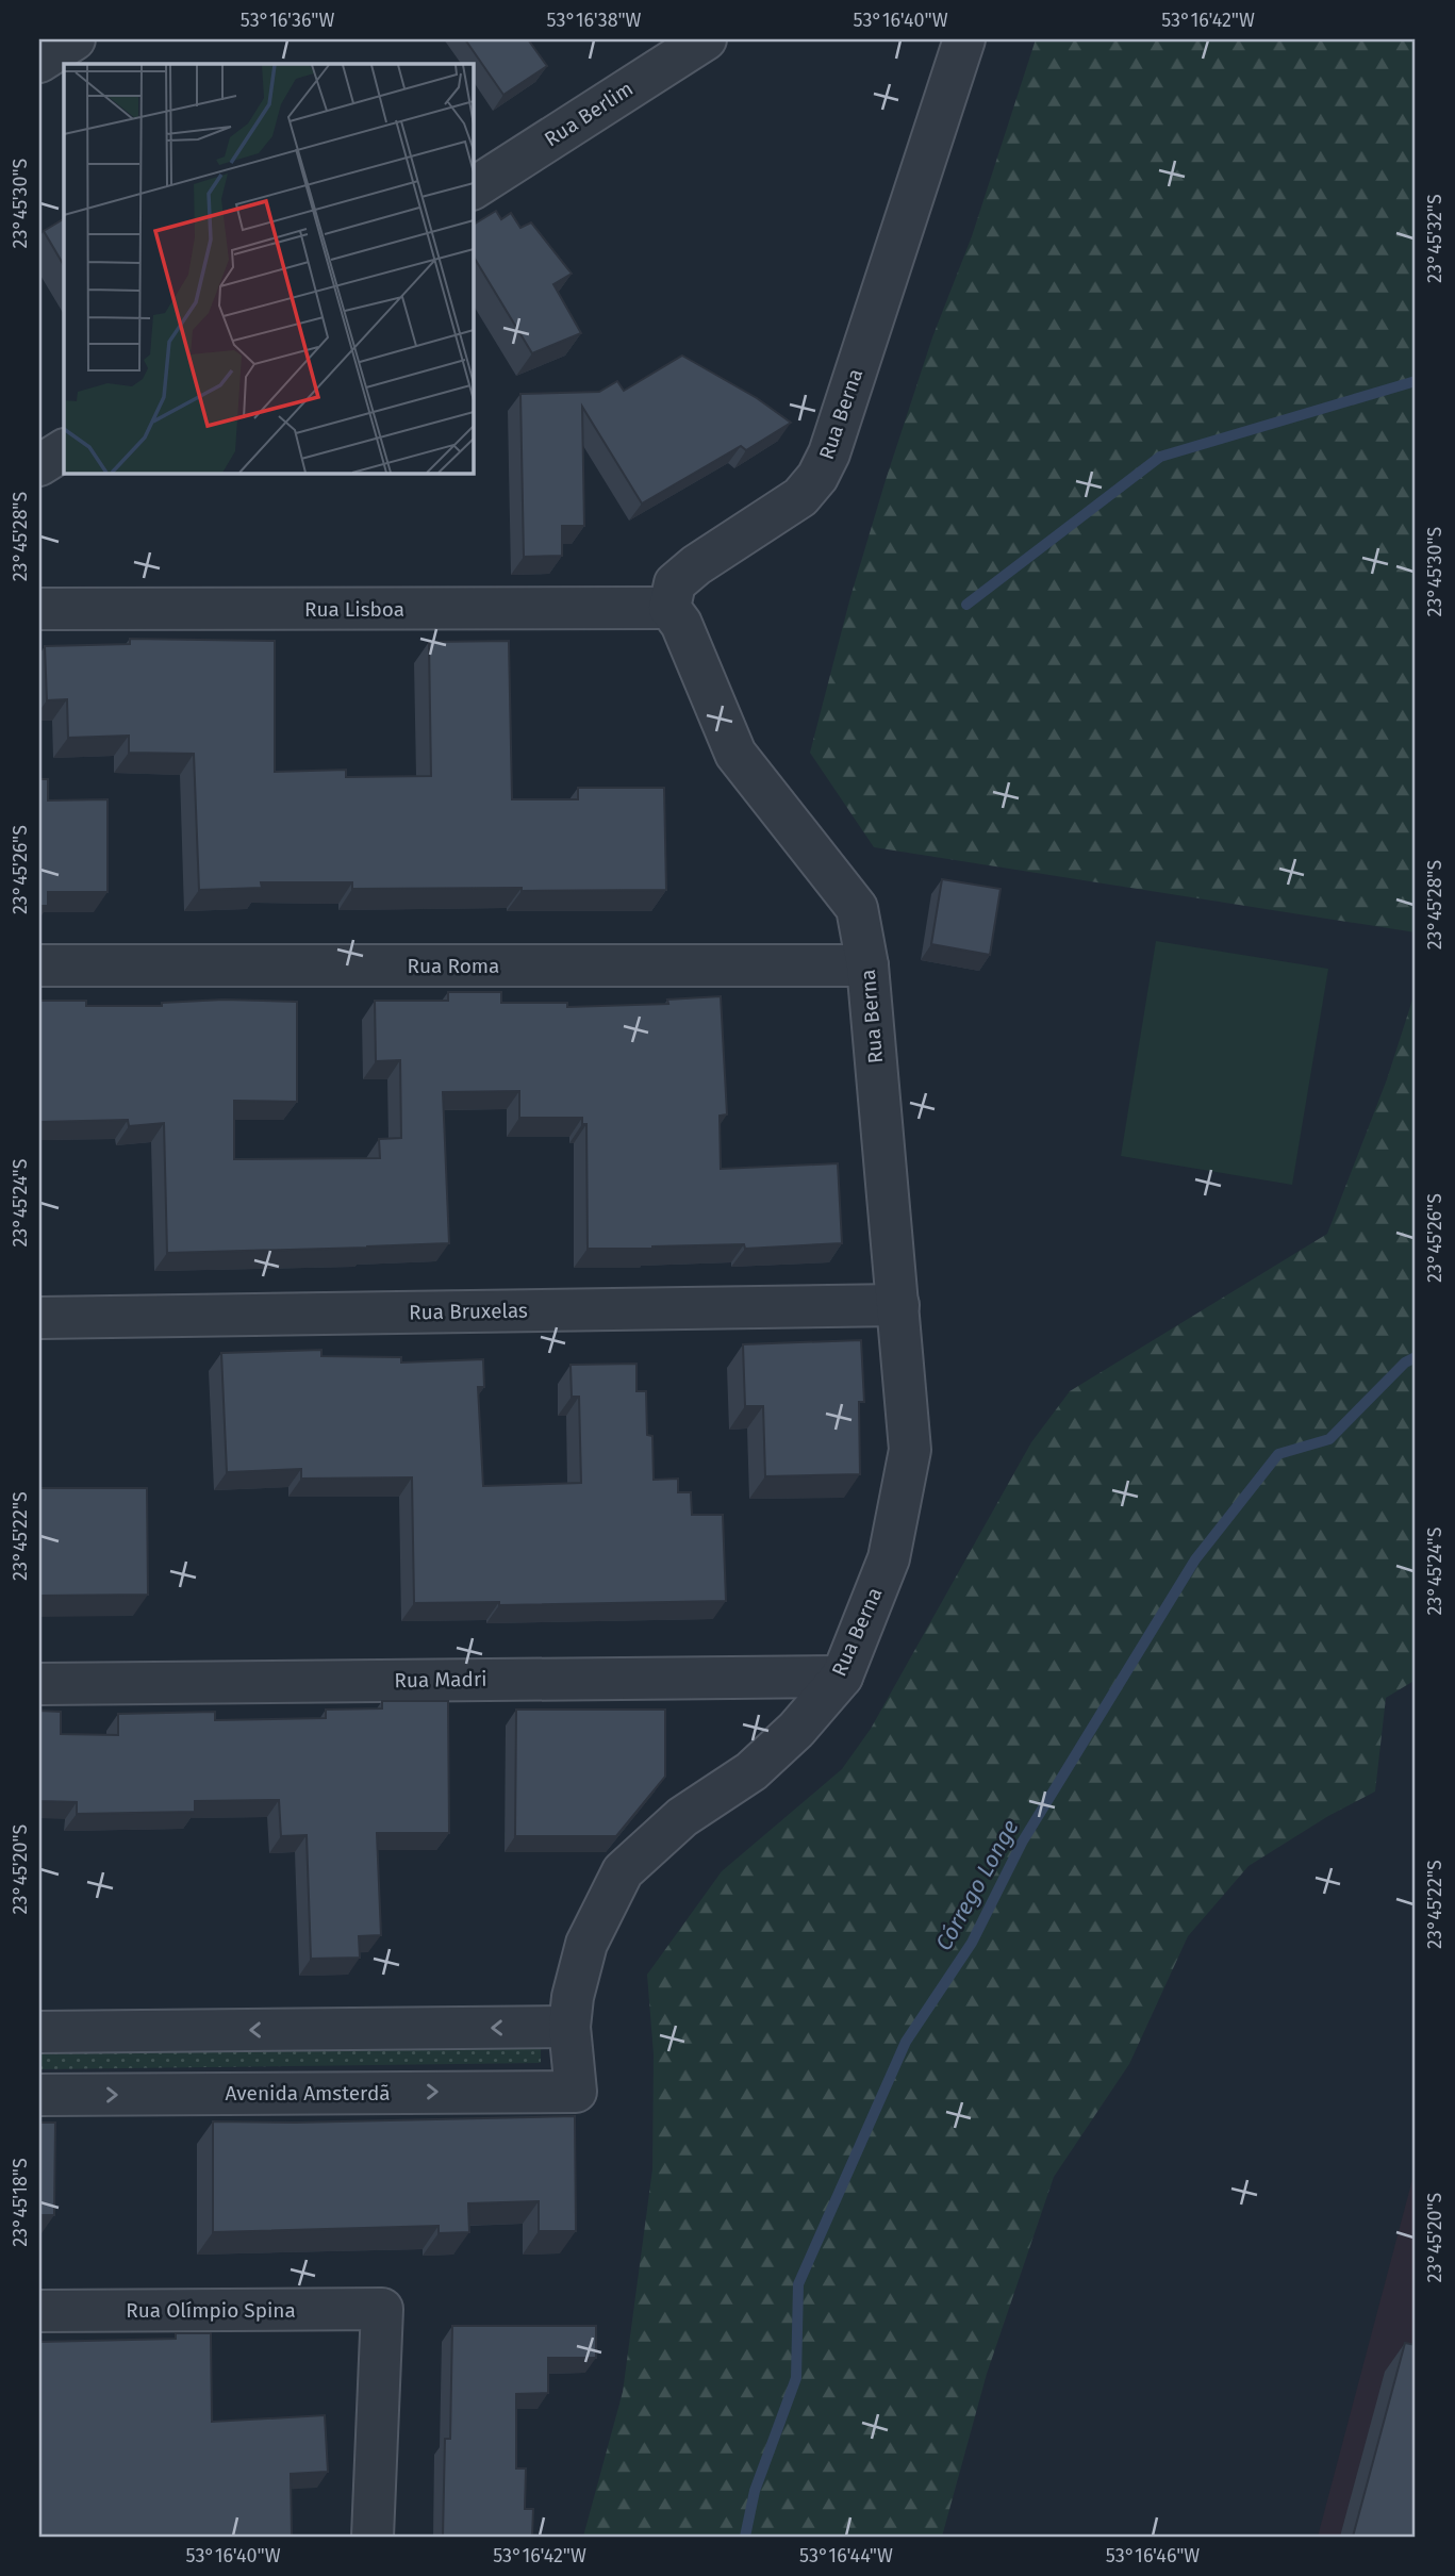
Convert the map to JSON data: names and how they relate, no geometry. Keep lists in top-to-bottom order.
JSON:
{
  "streets": {
    "street": [
      "Rua Berlim",
      "Rua Berna",
      "Rua Lisboa",
      "Rua Roma",
      "Rua Bruxelas",
      "Rua Madri",
      "Avenida Amsterdã",
      "Rua Olímpio Spina"
    ]
  },
  "crossings": [
    ["Rua Berna", "Rua Lisboa"],
    ["Rua Berna", "Rua Roma"],
    ["Rua Berna", "Rua Bruxelas"],
    ["Rua Berna", "Rua Madri"],
    ["Rua Berna", "Avenida Amsterdã"]
  ],
  "water": ["Córrego Longe"],
  "coordinates": [
    "53°16'36\"W",
    "53°16'38\"W",
    "53°16'40\"W",
    "53°16'42\"W",
    "23°45'30\"S",
    "23°45'32\"S",
    "23°45'28\"S",
    "23°45'26\"S",
    "23°45'24\"S",
    "23°45'22\"S",
    "23°45'20\"S",
    "23°45'18\"S",
    "53°16'44\"W",
    "53°16'46\"W"
  ]
}
